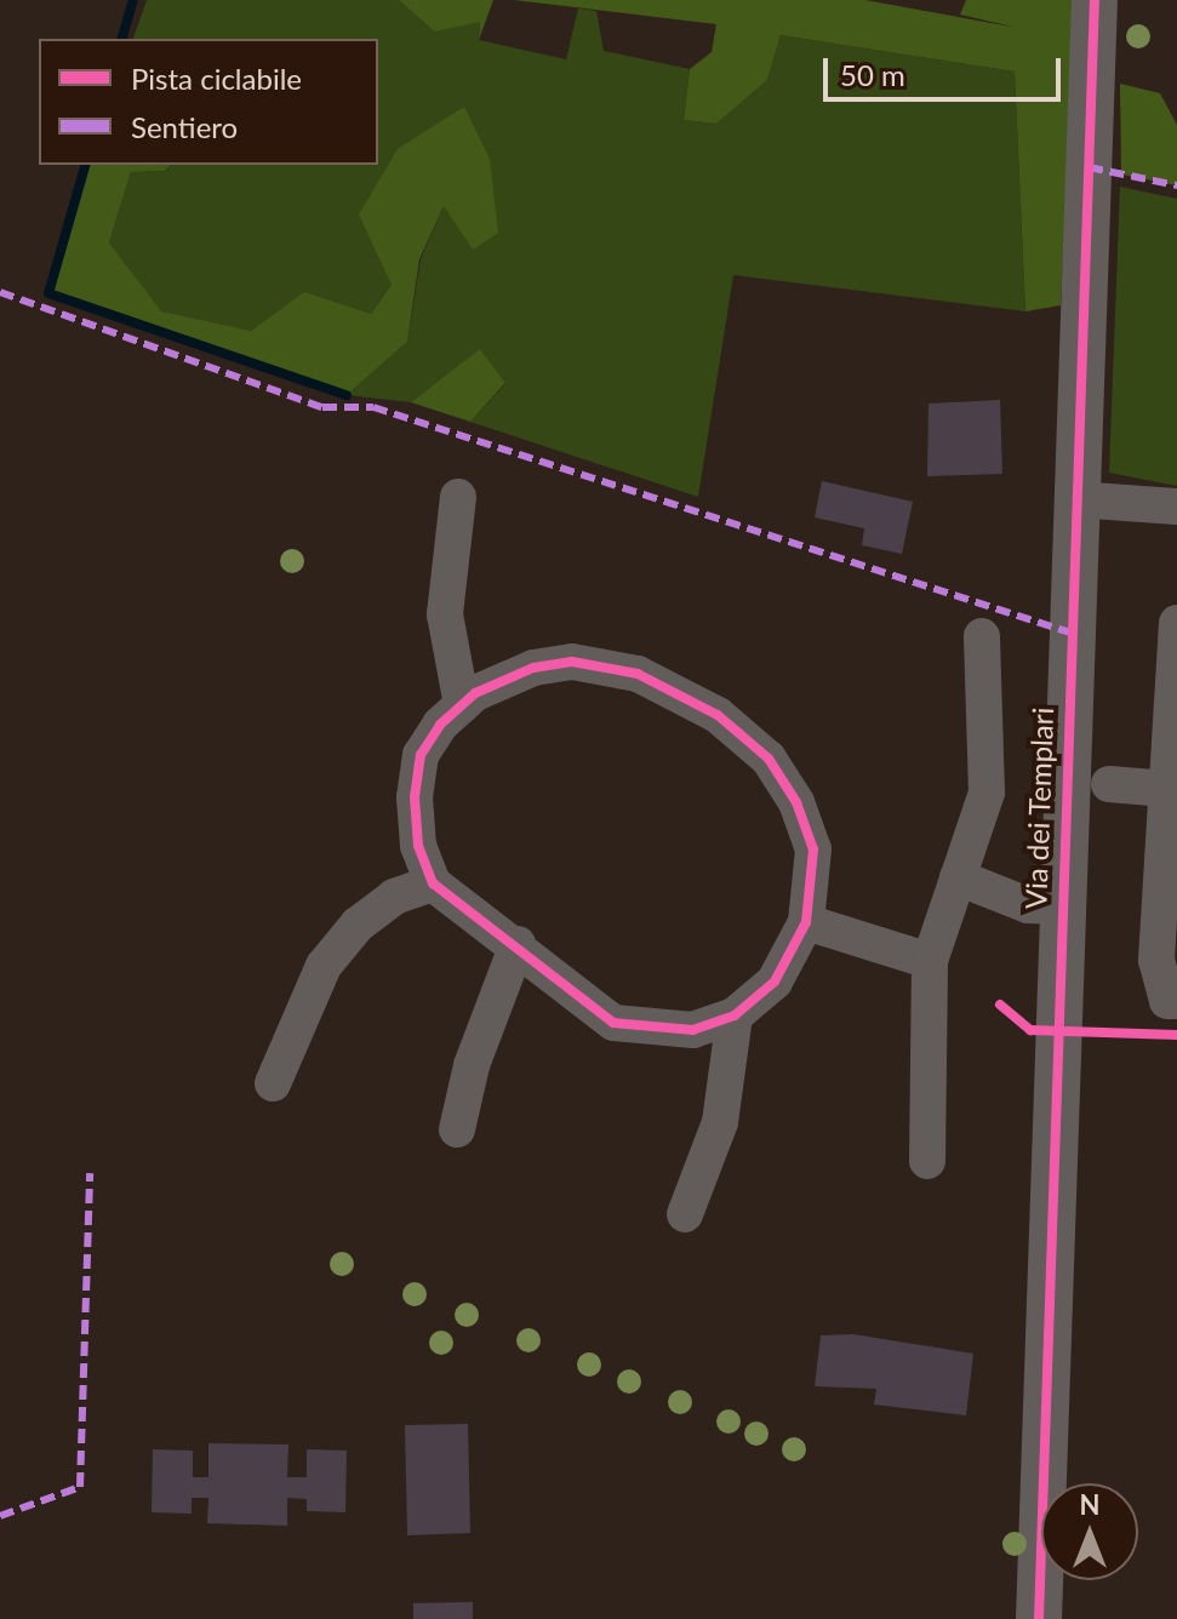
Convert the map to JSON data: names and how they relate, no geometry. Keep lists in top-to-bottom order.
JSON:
{
  "streets": {
    "street": ["Via dei Templari"]
  },
  "legend": ["Pista ciclabile", "Sentiero"],
  "scale_bar": "50 m",
  "north": "top"
}
